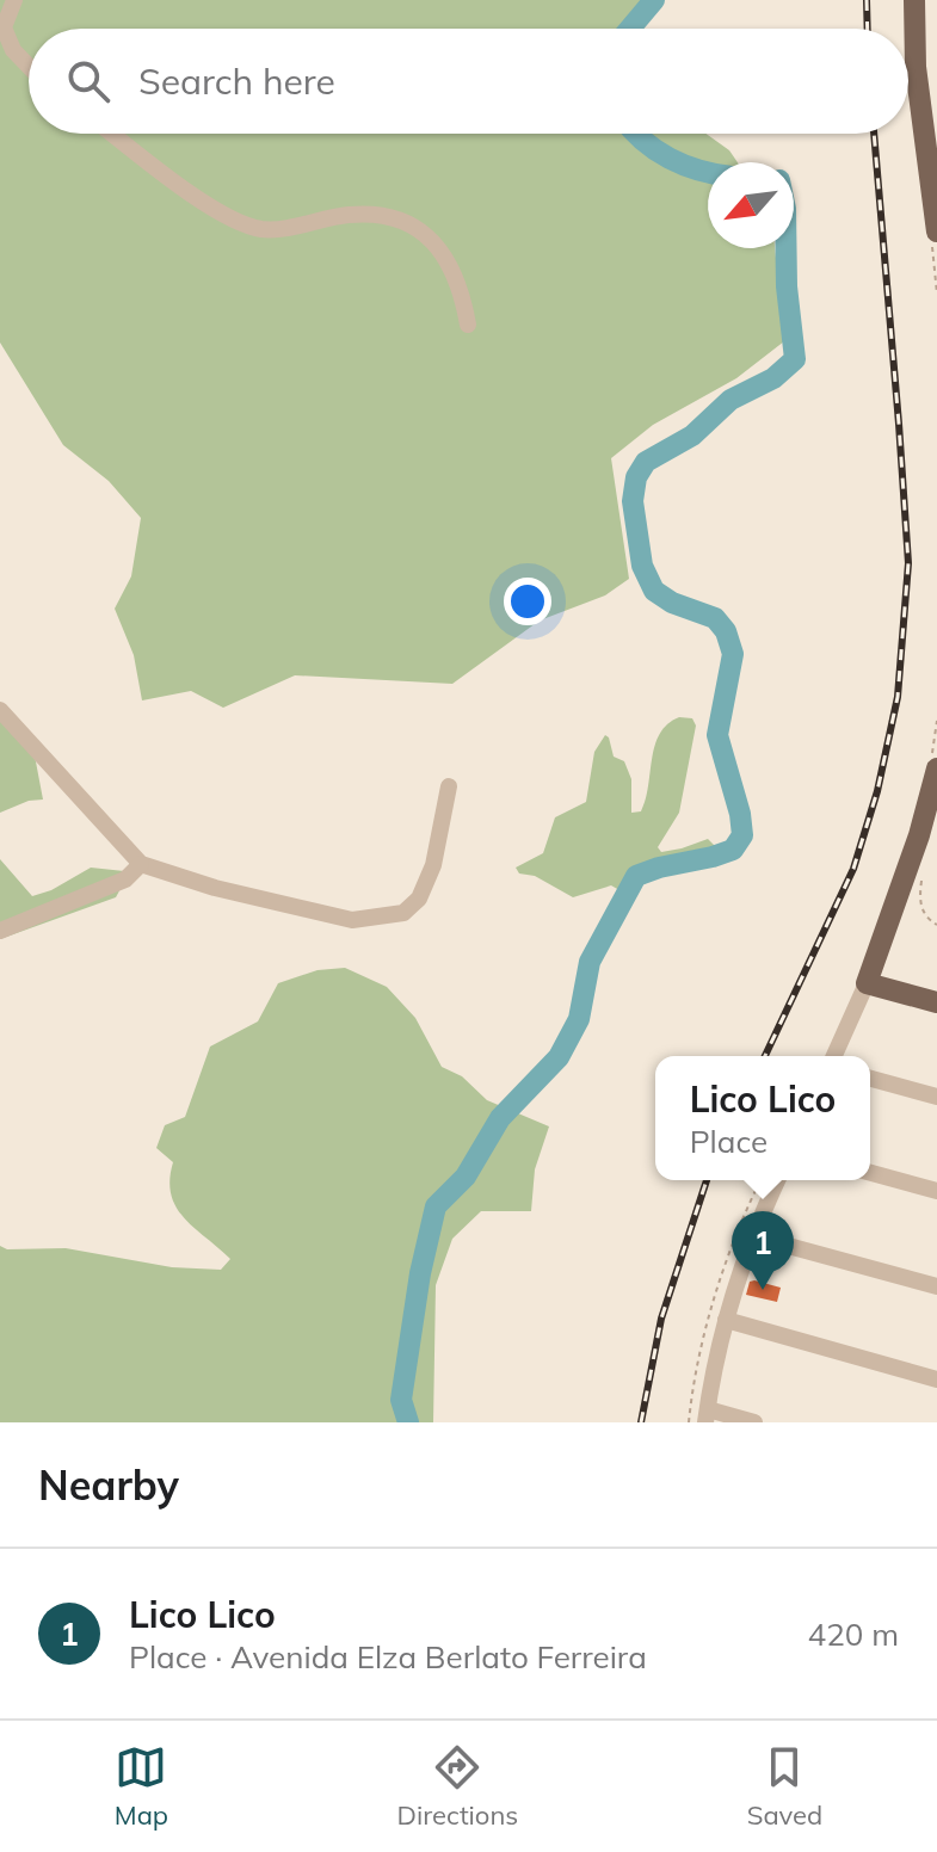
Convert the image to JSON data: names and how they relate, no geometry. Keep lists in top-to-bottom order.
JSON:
{
  "north": "bottom left",
  "page": {
    "search": "Search here",
    "popup": ["Lico Lico", "Place"],
    "pins": "1",
    "heading": "Nearby",
    "list": [
      {
        "mark": "1",
        "name": "Lico Lico",
        "note": "Place · Avenida Elza Berlato Ferreira",
        "value": "420 m"
      }
    ],
    "nav": ["Map", "Directions", "Saved"]
  }
}
